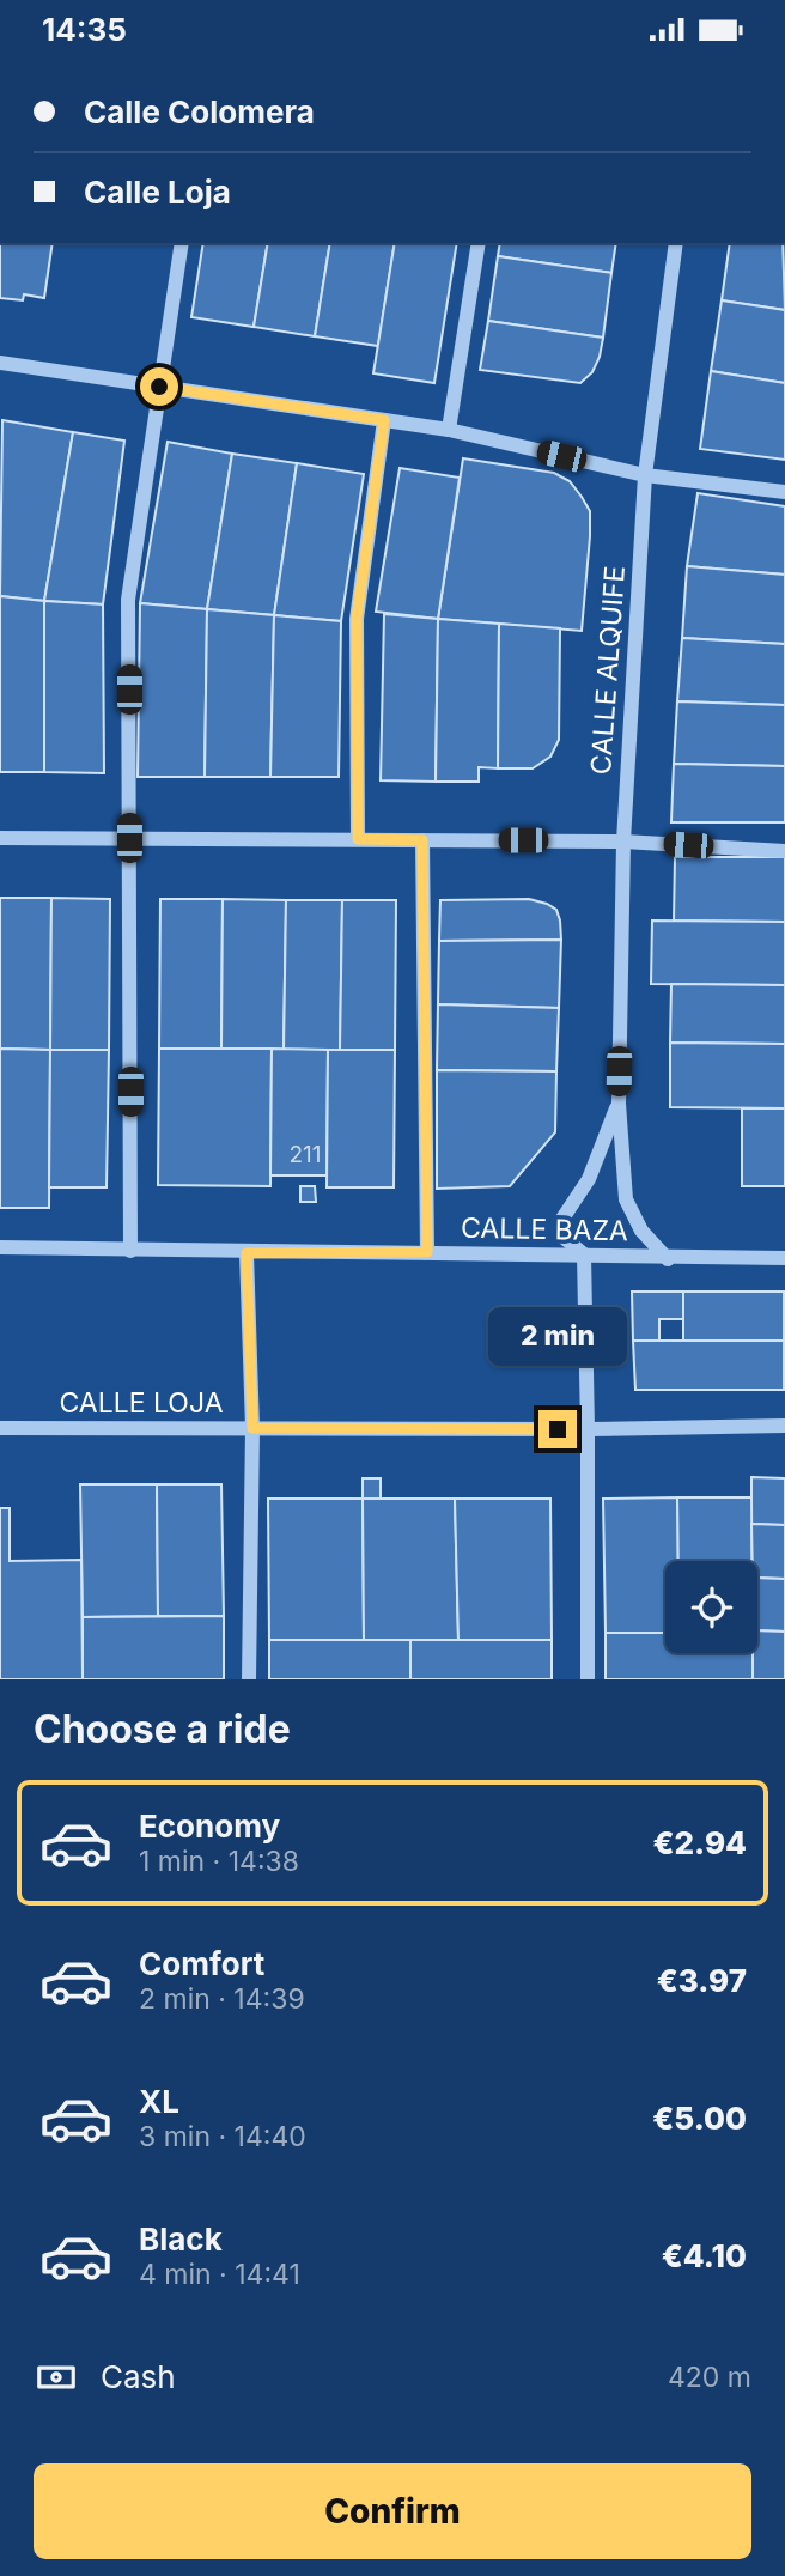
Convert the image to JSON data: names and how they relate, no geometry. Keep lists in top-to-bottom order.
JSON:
{
  "streets": {
    "street": ["CALLE ALQUIFE", "CALLE BAZA", "CALLE LOJA"]
  },
  "crossings": [
    ["CALLE ALQUIFE", "CALLE BAZA"]
  ],
  "house_numbers": ["211"],
  "page": {
    "status": "14:35",
    "banner": ["Calle Colomera", "Calle Loja"],
    "bubble": "2 min",
    "heading": "Choose a ride",
    "list": [
      {
        "name": "Economy",
        "note": "1 min · 14:38",
        "value": "€2.94"
      },
      {
        "name": "Comfort",
        "note": "2 min · 14:39",
        "value": "€3.97"
      },
      {
        "name": "XL",
        "note": "3 min · 14:40",
        "value": "€5.00"
      },
      {
        "name": "Black",
        "note": "4 min · 14:41",
        "value": "€4.10"
      }
    ],
    "pay": ["Cash", "420 m"],
    "buttons": "Confirm"
  }
}
